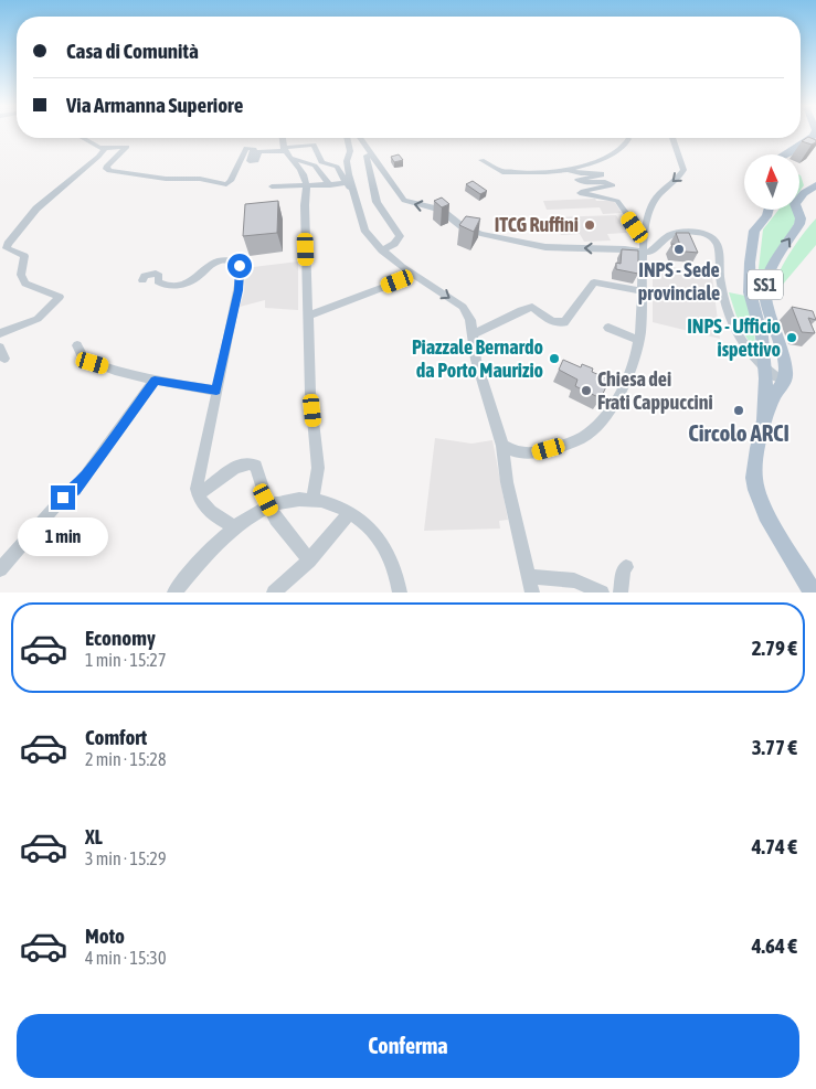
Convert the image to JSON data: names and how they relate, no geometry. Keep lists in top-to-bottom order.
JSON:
{
  "streets": {
    "main road": ["SS1"]
  },
  "places": [
    "ITCG Ruffini",
    "INPS - Sede provinciale",
    "INPS - Ufficio ispettivo",
    "Piazzale Bernardo da Porto Maurizio",
    "Chiesa dei Frati Cappuccini",
    "Circolo ARCI"
  ],
  "north": "top",
  "page": {
    "banner": ["Casa di Comunità", "Via Armanna Superiore"],
    "bubble": "1 min",
    "list": [
      {
        "name": "Economy",
        "note": "1 min · 15:27",
        "value": "2.79 €"
      },
      {
        "name": "Comfort",
        "note": "2 min · 15:28",
        "value": "3.77 €"
      },
      {
        "name": "XL",
        "note": "3 min · 15:29",
        "value": "4.74 €"
      },
      {
        "name": "Moto",
        "note": "4 min · 15:30",
        "value": "4.64 €"
      }
    ],
    "buttons": "Conferma"
  }
}
